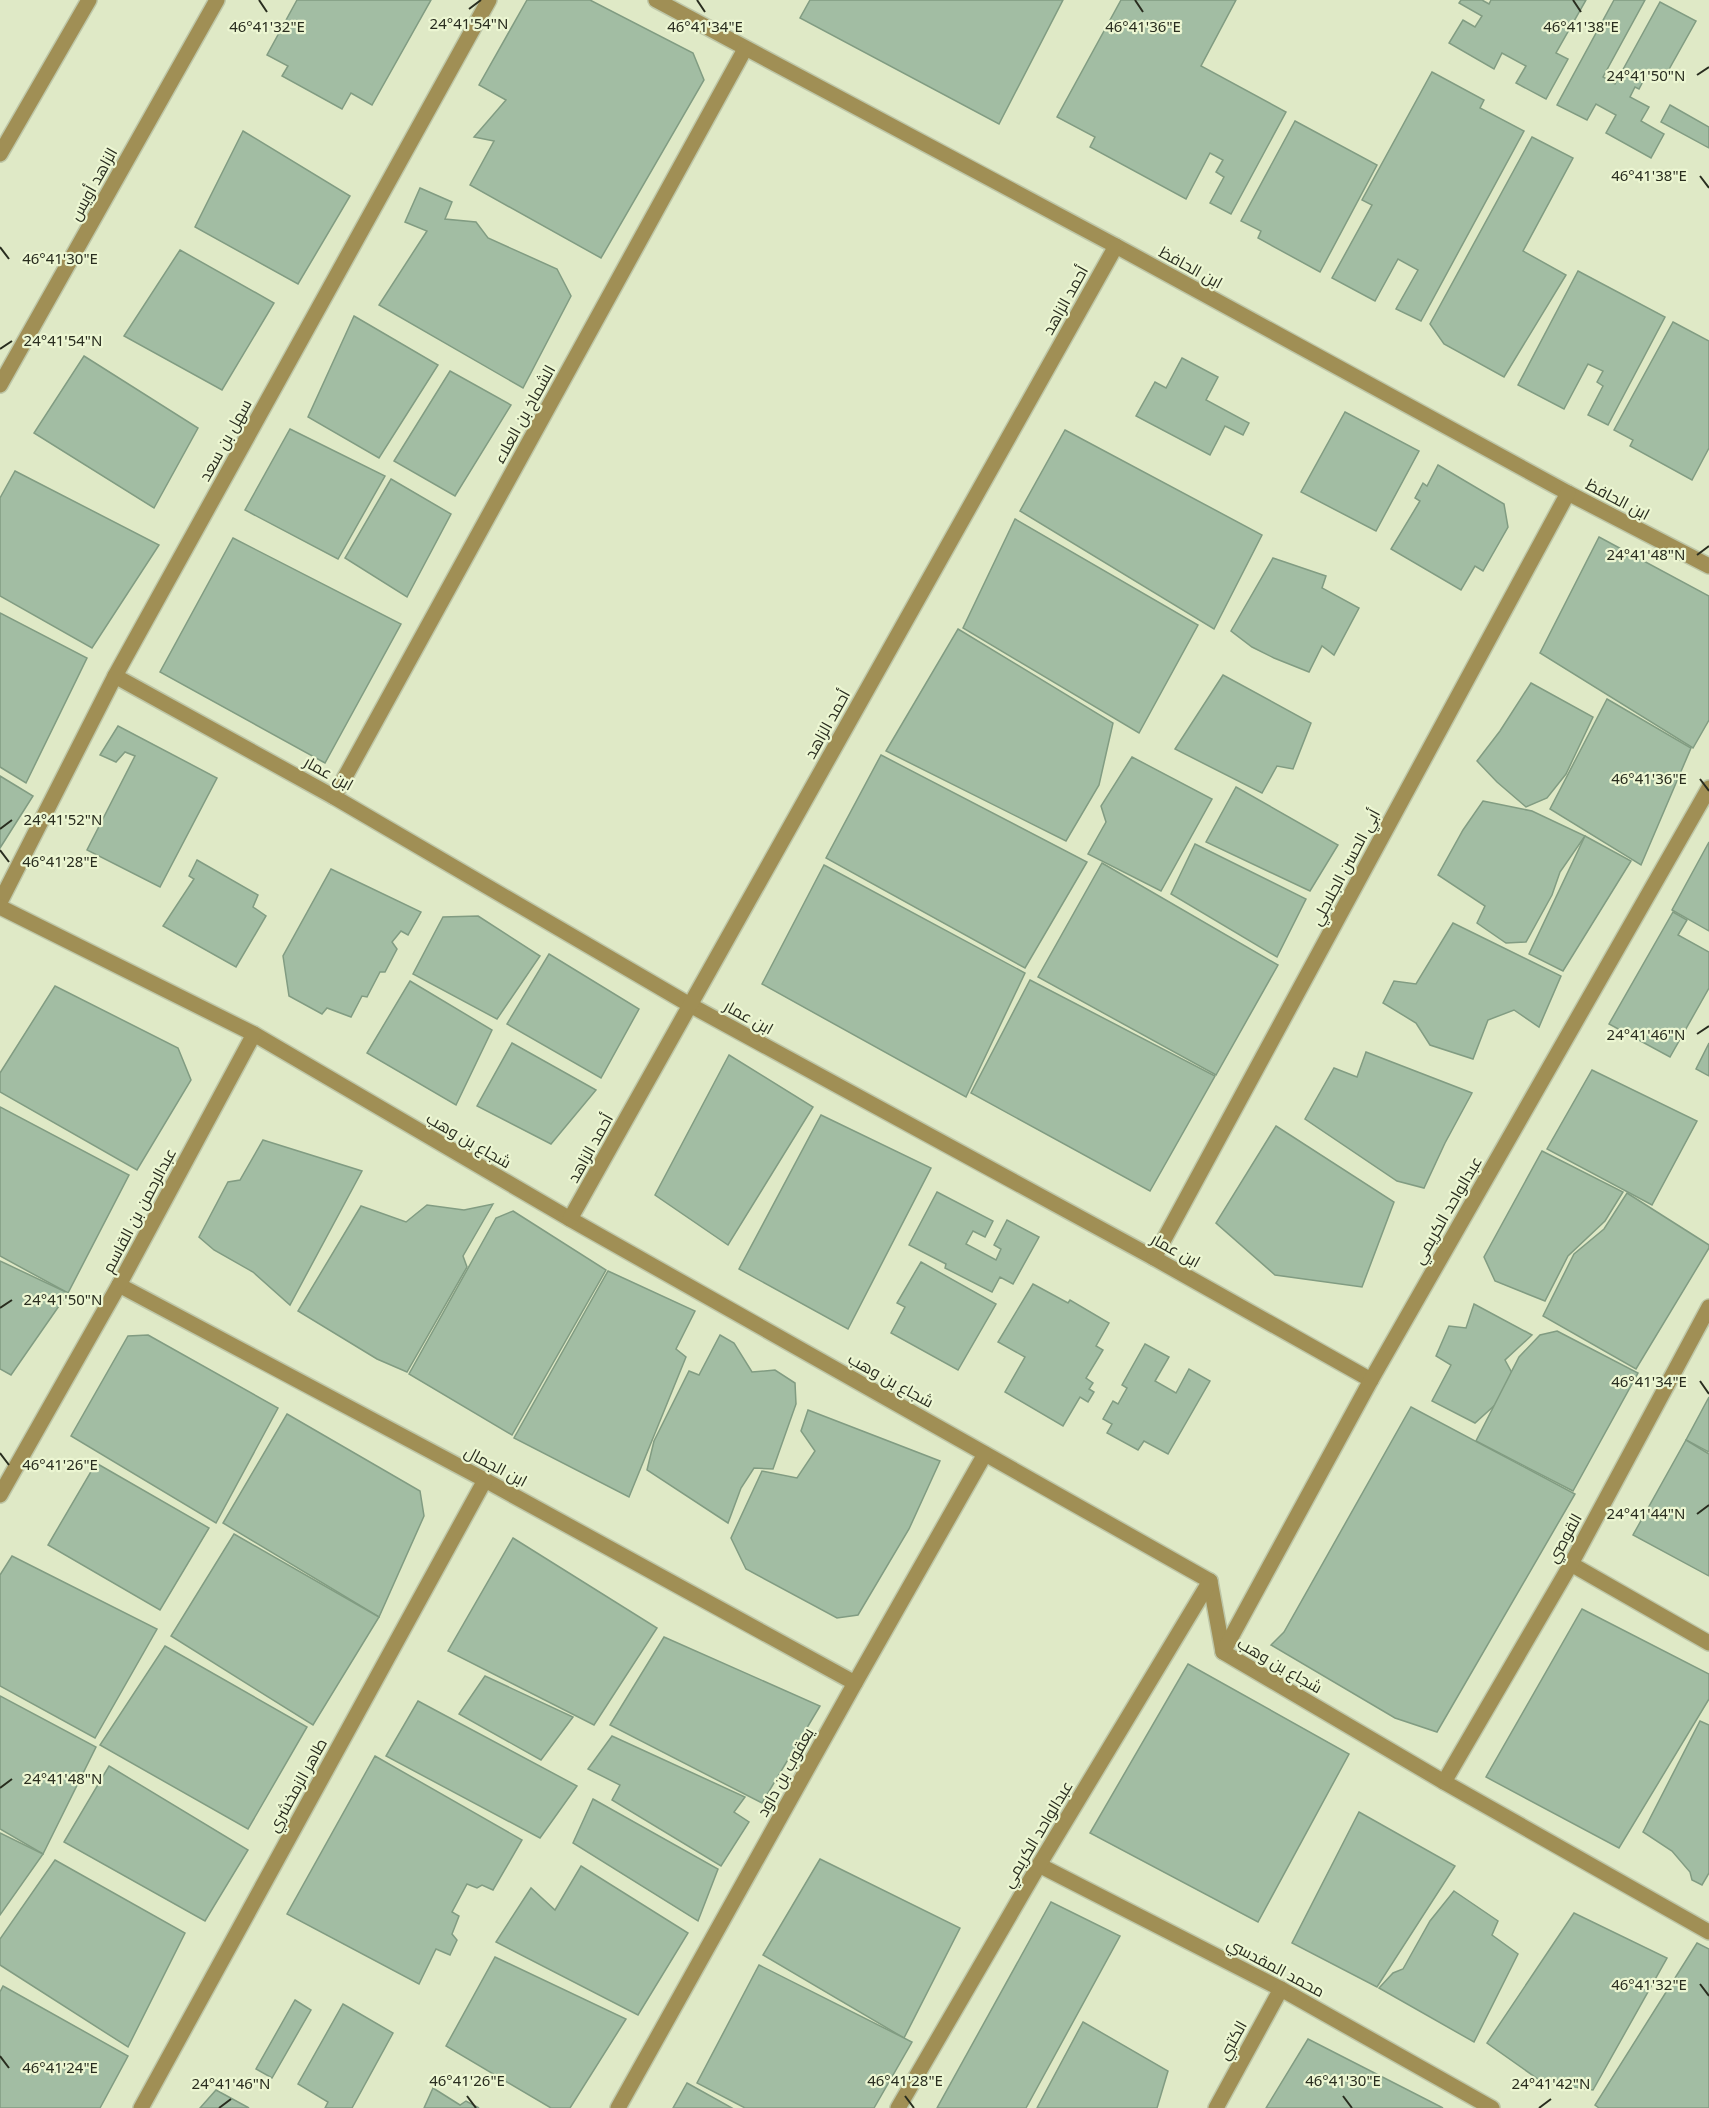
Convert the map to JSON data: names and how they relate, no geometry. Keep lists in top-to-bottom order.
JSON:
{
  "streets": {
    "street": [
      "الزاهد أويس",
      "ابن الحافظ",
      "أحمد الزاهد",
      "الشماخ بن العلاء",
      "سهل بن سعد",
      "ابن عمار",
      "أبي الحسن الجلاجلي",
      "شجاع بن وهب",
      "عبدالرحمن بن القاسم",
      "عبدالواحد الكريمي",
      "ابن الجمال",
      "القوصي",
      "يعقوب بن داود",
      "طاهر الزمخشري",
      "محمد المقدسي",
      "الكتبي"
    ]
  },
  "crossings": [
    ["ابن الحافظ", "أحمد الزاهد"],
    ["ابن الحافظ", "الشماخ بن العلاء"],
    ["ابن الحافظ", "أبي الحسن الجلاجلي"],
    ["أحمد الزاهد", "ابن عمار"],
    ["أحمد الزاهد", "شجاع بن وهب"],
    ["الشماخ بن العلاء", "ابن عمار"],
    ["سهل بن سعد", "ابن عمار"],
    ["ابن عمار", "أبي الحسن الجلاجلي"],
    ["ابن عمار", "عبدالواحد الكريمي"],
    ["شجاع بن وهب", "عبدالرحمن بن القاسم"],
    ["شجاع بن وهب", "عبدالواحد الكريمي"],
    ["شجاع بن وهب", "القوصي"],
    ["شجاع بن وهب", "يعقوب بن داود"],
    ["عبدالرحمن بن القاسم", "ابن الجمال"],
    ["عبدالواحد الكريمي", "محمد المقدسي"],
    ["ابن الجمال", "يعقوب بن داود"],
    ["ابن الجمال", "طاهر الزمخشري"],
    ["محمد المقدسي", "الكتبي"]
  ],
  "coordinates": [
    "24°41'54\"N",
    "46°41'38\"E",
    "46°41'32\"E",
    "46°41'34\"E",
    "46°41'36\"E",
    "24°41'50\"N",
    "46°41'30\"E",
    "24°41'48\"N",
    "24°41'52\"N",
    "46°41'28\"E",
    "24°41'46\"N",
    "46°41'26\"E",
    "24°41'44\"N",
    "46°41'24\"E",
    "24°41'42\"N"
  ]
}
